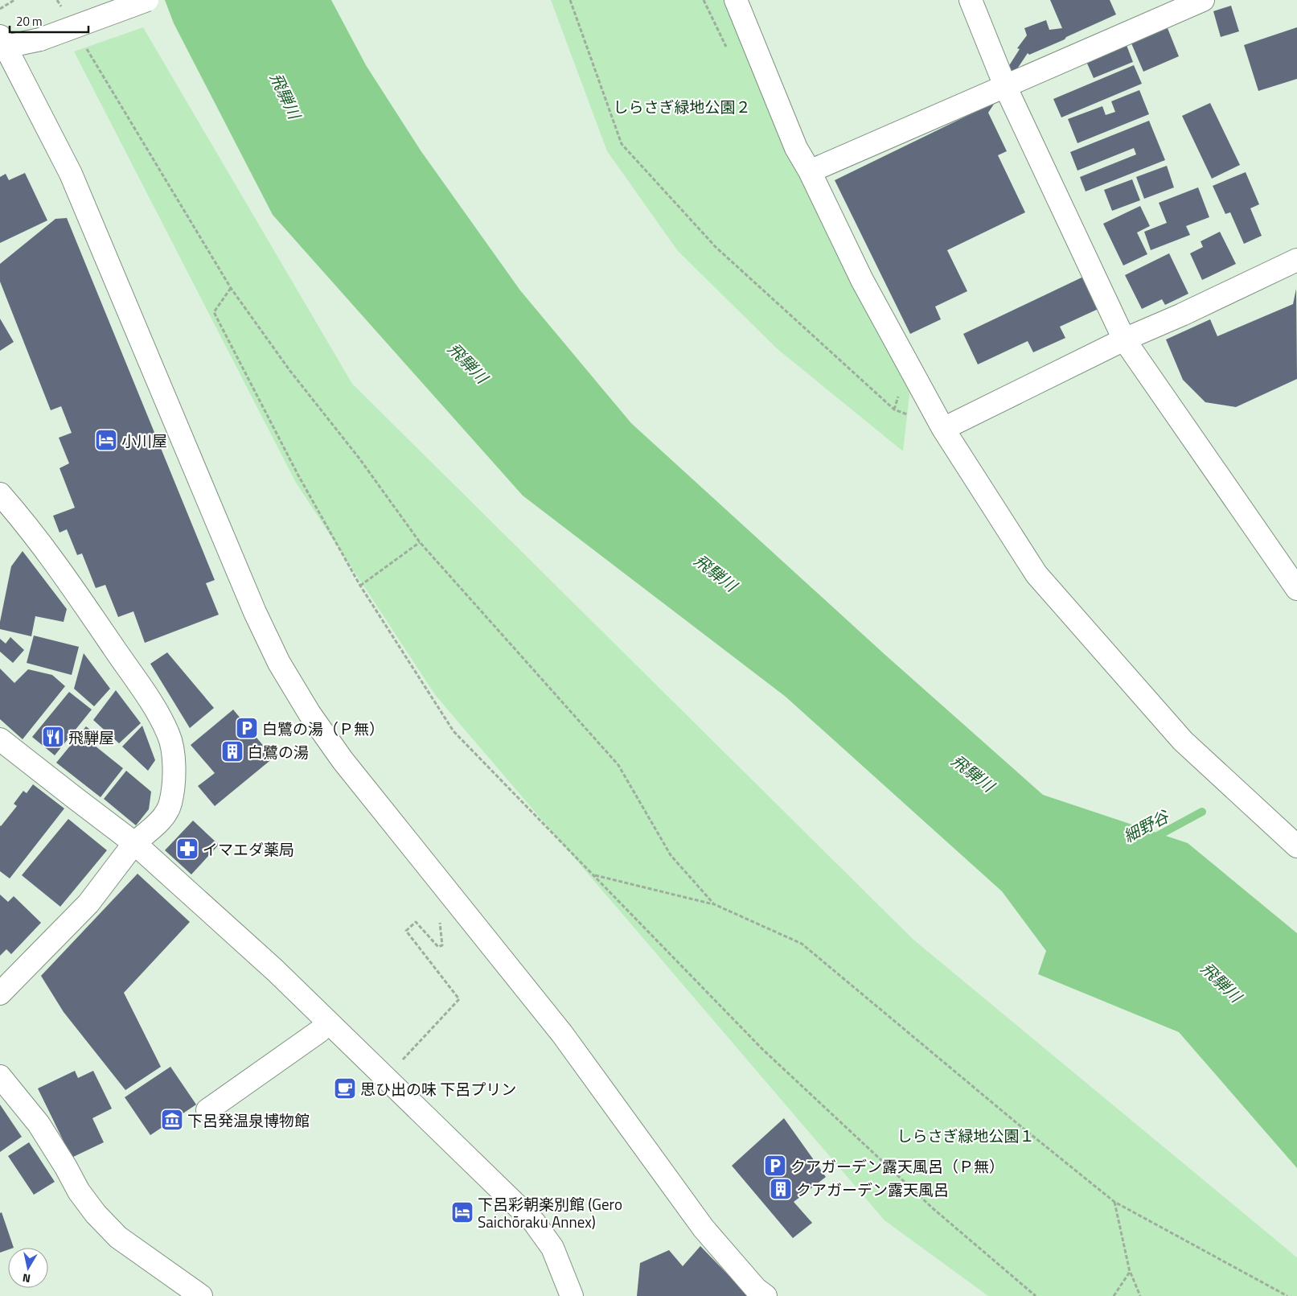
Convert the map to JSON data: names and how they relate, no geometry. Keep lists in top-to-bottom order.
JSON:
{
  "water": ["飛騨川", "細野谷"],
  "parks": ["しらさぎ緑地公園２", "しらさぎ緑地公園１"],
  "places": {
    "hotel": ["小川屋", "下呂彩朝楽別館 (Gero Saichōraku Annex)"],
    "parking": ["白鷺の湯（Ｐ無）", "クアガーデン露天風呂（Ｐ無）"],
    "restaurant": ["飛騨屋"],
    "building": ["白鷺の湯", "クアガーデン露天風呂"],
    "pharmacy": ["イマエダ薬局"],
    "cafe": ["思ひ出の味 下呂プリン"],
    "museum": ["下呂発温泉博物館"]
  },
  "scale_bar": "20 m",
  "north": "bottom"
}
